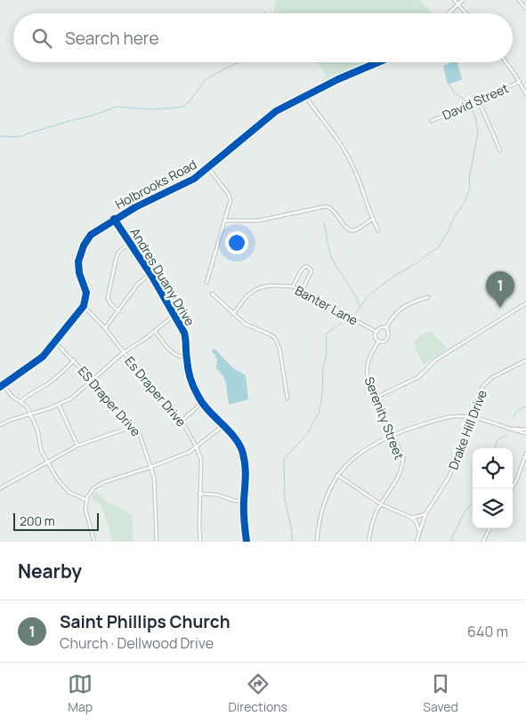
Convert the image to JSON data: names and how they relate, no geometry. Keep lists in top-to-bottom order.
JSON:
{
  "streets": {
    "street": [
      "David Street",
      "Holbrooks Road",
      "Andres Duany Drive",
      "Banter Lane",
      "Es Draper Drive",
      "ES Draper Drive",
      "Serenity Street",
      "Drake Hill Drive"
    ]
  },
  "crossings": [
    ["Holbrooks Road", "Andres Duany Drive"],
    ["Holbrooks Road", "Es Draper Drive"],
    ["Banter Lane", "Serenity Street"]
  ],
  "scale_bar": "200 m",
  "page": {
    "search": "Search here",
    "pins": "1",
    "scale": "200 m",
    "heading": "Nearby",
    "list": [
      {
        "mark": "1",
        "name": "Saint Phillips Church",
        "note": "Church · Dellwood Drive",
        "value": "640 m"
      }
    ],
    "nav": ["Map", "Directions", "Saved"]
  }
}
